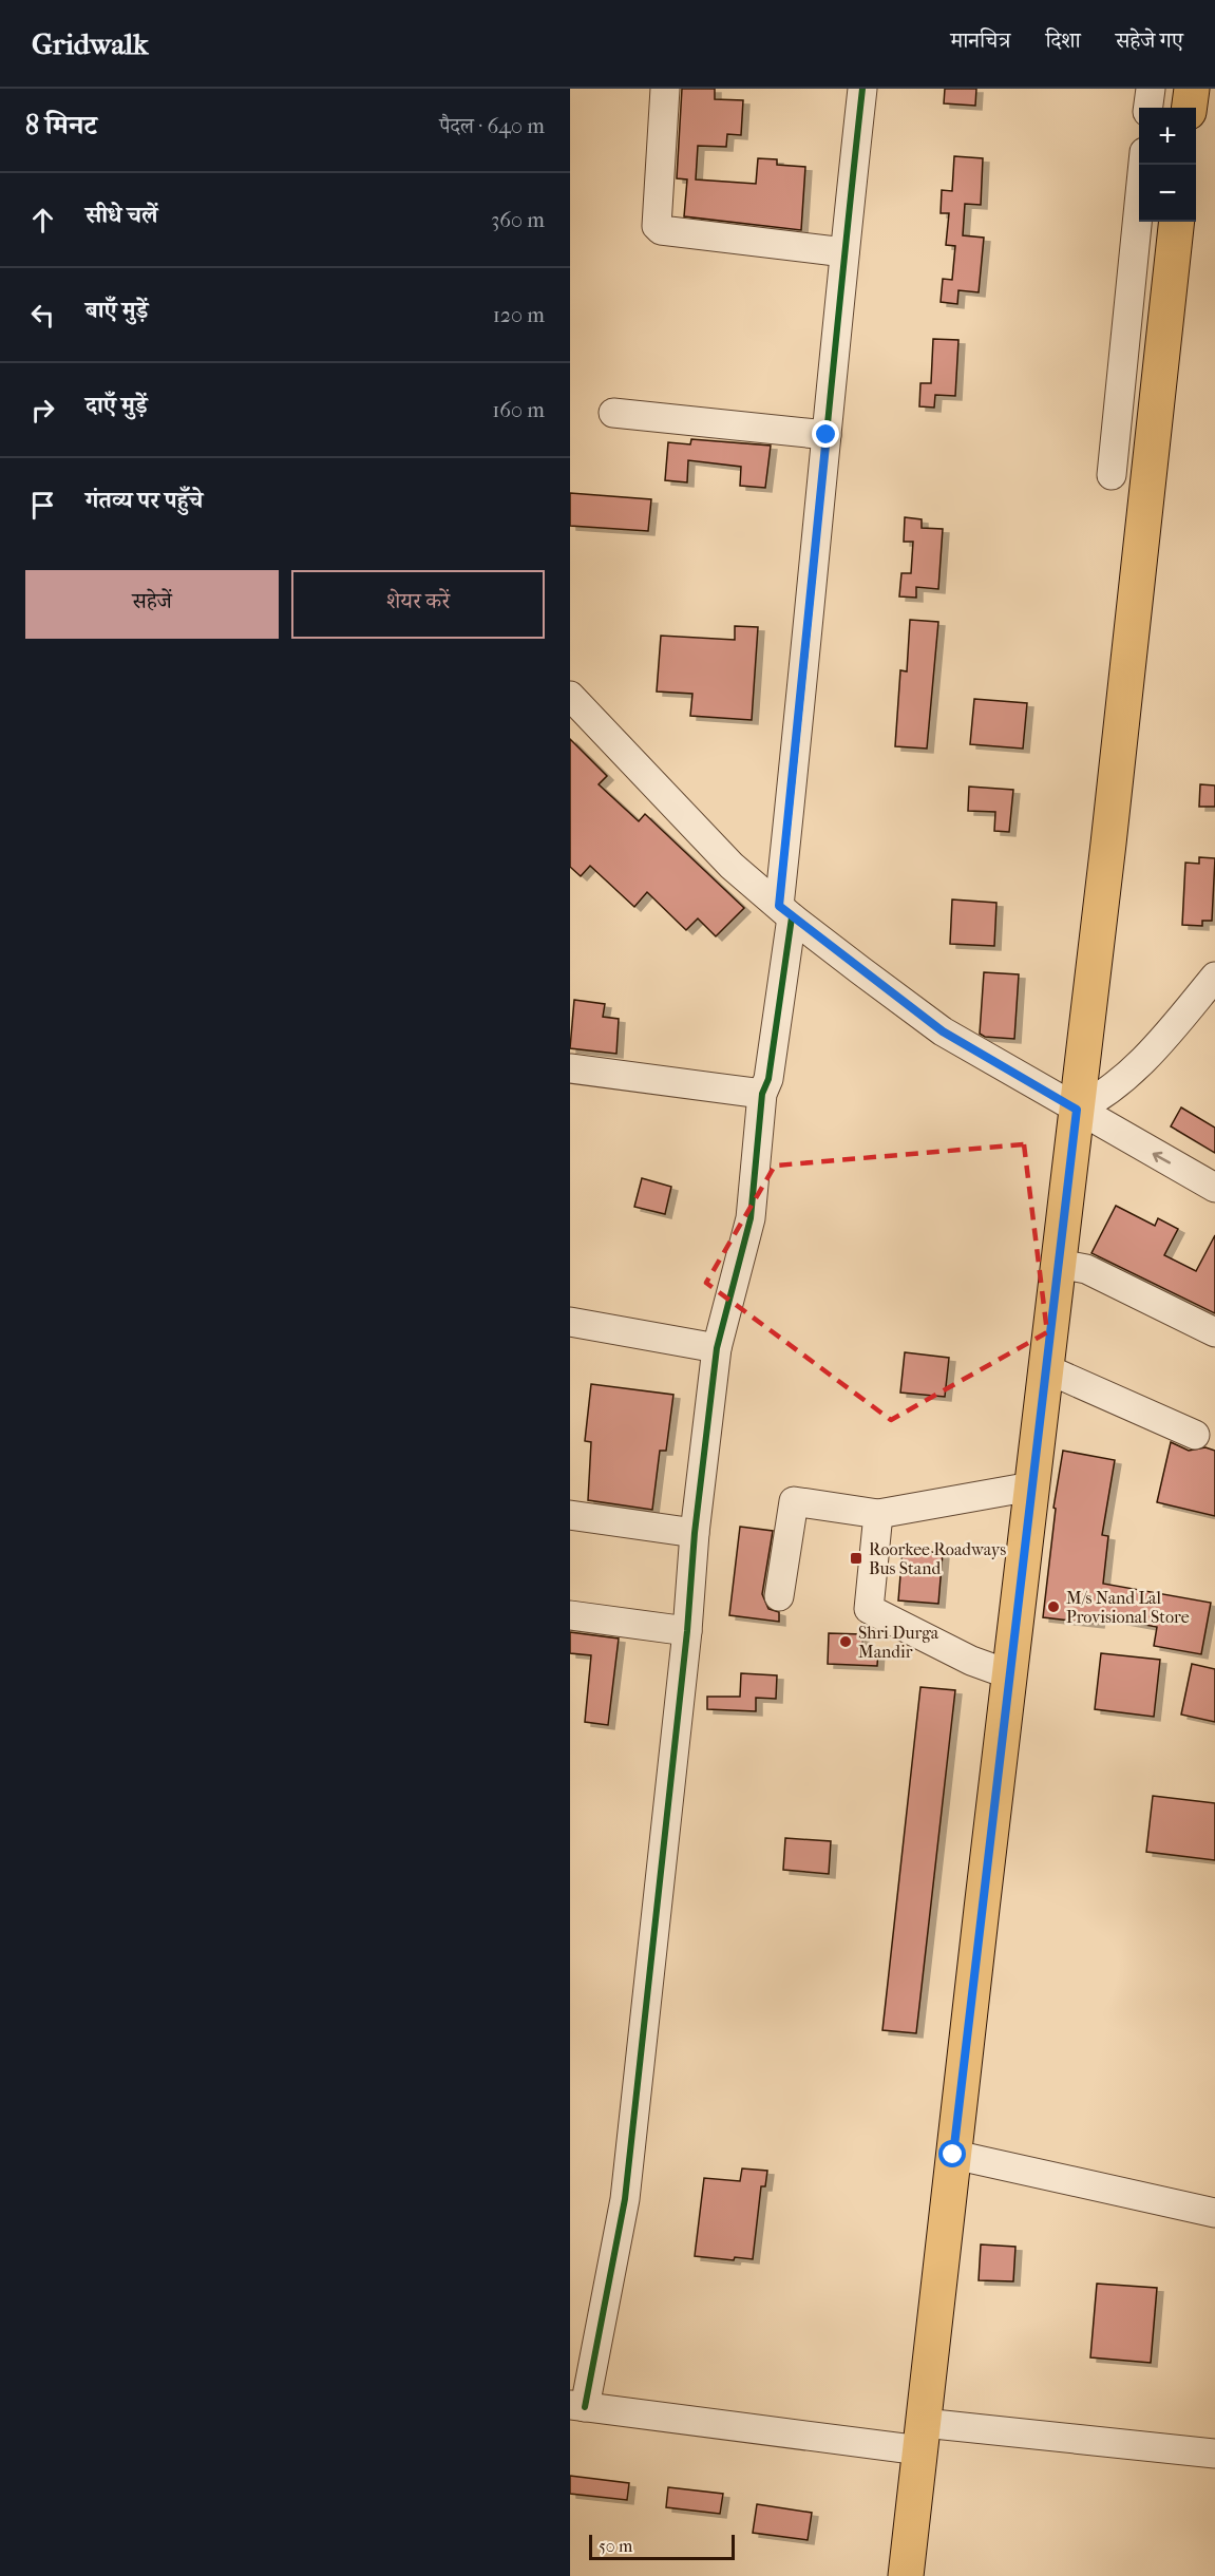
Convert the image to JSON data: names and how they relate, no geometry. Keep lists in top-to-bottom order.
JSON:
{
  "places": {
    "transit": ["Roorkee Roadways Bus Stand"],
    "other": ["M/s Nand Lal Provisional Store", "Shri Durga Mandir"]
  },
  "scale_bar": "50 m",
  "page": {
    "header": "Gridwalk",
    "nav": ["मानचित्र", "दिशा", "सहेजे गए"],
    "heading": ["8 मिनट", "पैदल · 640 m"],
    "map_buttons": ["+", "−"],
    "list": [
      ["सीधे चलें", "360 m"],
      ["बाएँ मुड़ें", "120 m"],
      ["दाएँ मुड़ें", "160 m"],
      "गंतव्य पर पहुँचे"
    ],
    "buttons": ["सहेजें", "शेयर करें"],
    "scale": "50 m"
  }
}
